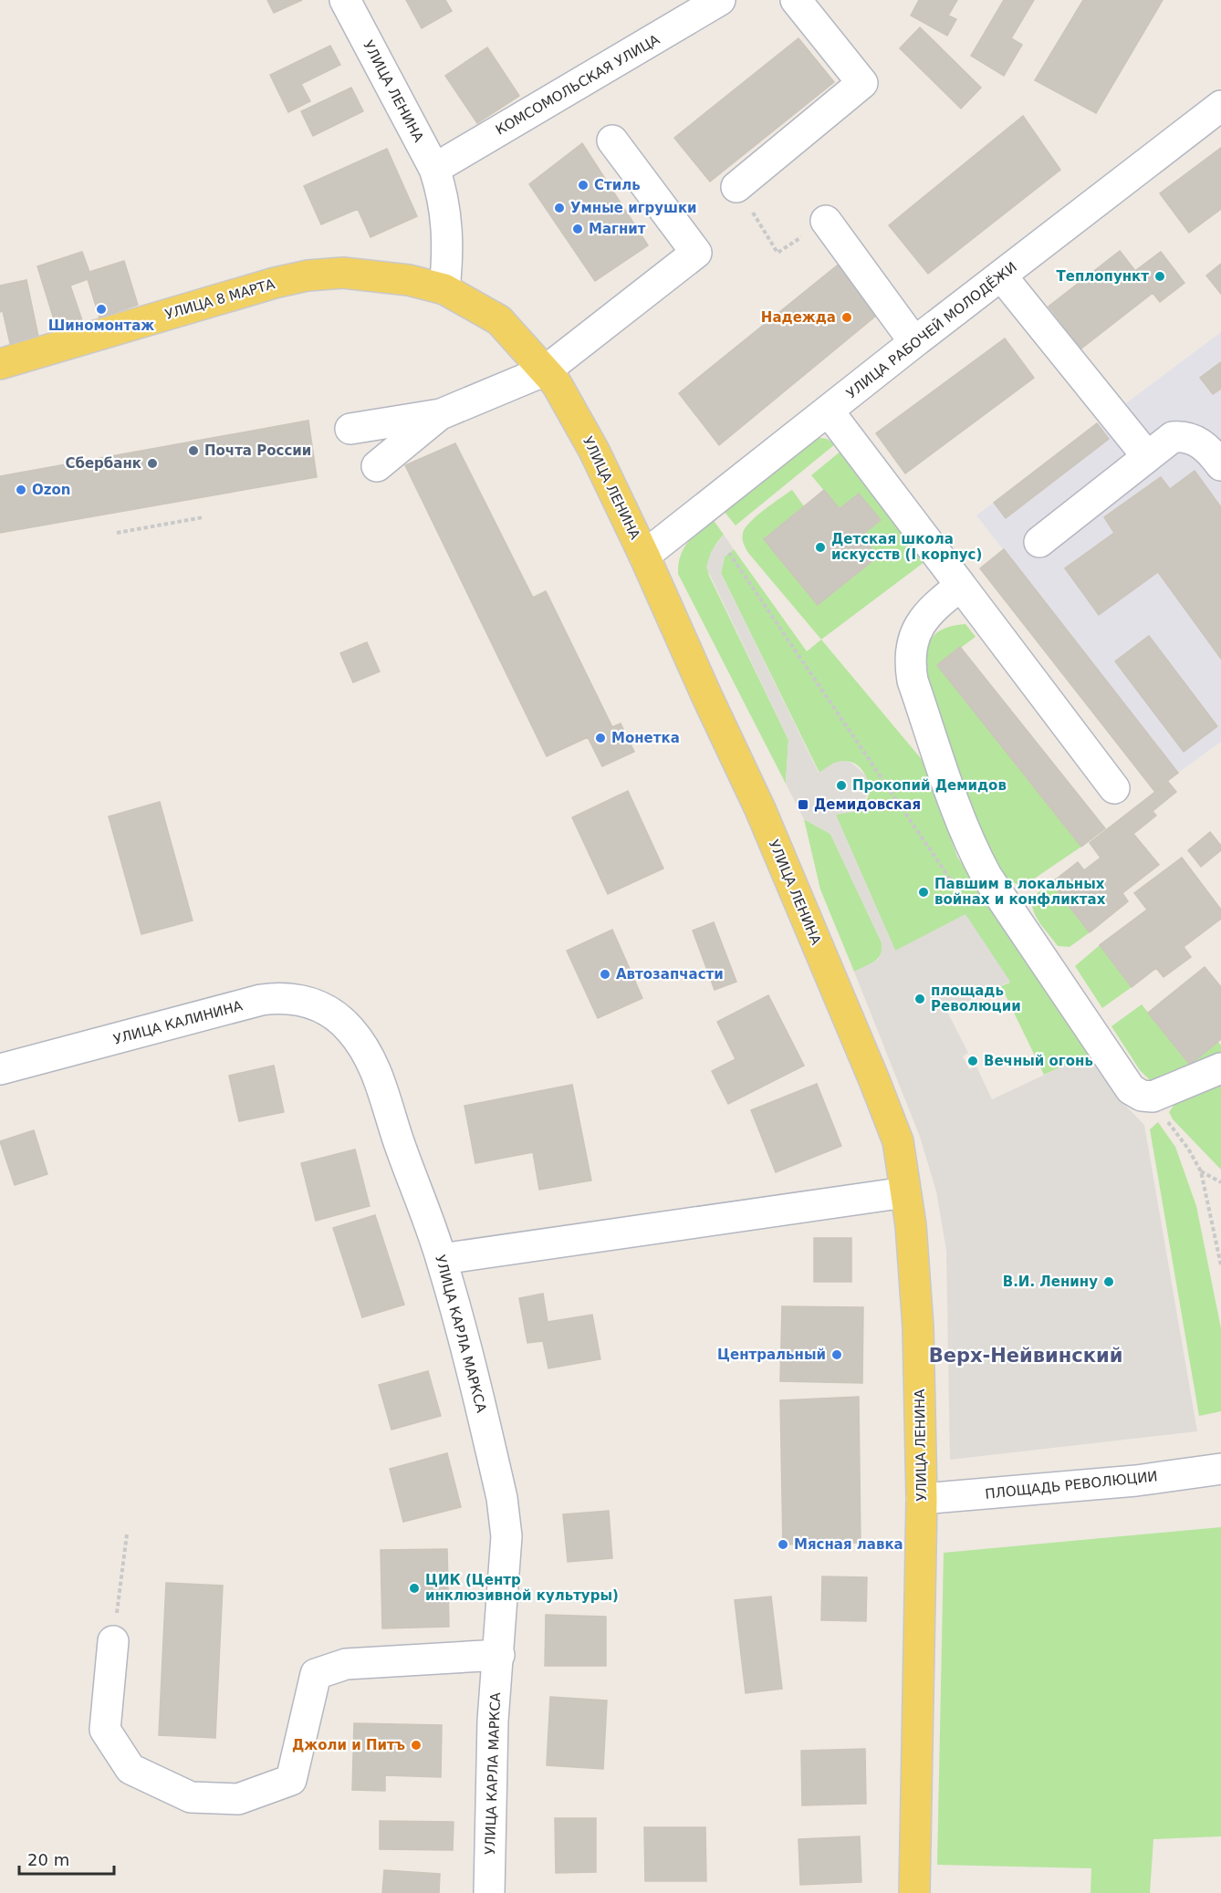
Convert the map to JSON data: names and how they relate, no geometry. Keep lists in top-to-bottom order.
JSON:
{
  "streets": {
    "main road": ["УЛИЦА ЛЕНИНА", "УЛИЦА 8 МАРТА"],
    "street": [
      "КОМСОМОЛЬСКАЯ УЛИЦА",
      "УЛИЦА РАБОЧЕЙ МОЛОДЁЖИ",
      "УЛИЦА КАЛИНИНА",
      "УЛИЦА КАРЛА МАРКСА",
      "ПЛОЩАДЬ РЕВОЛЮЦИИ"
    ]
  },
  "crossings": [
    ["КОМСОМОЛЬСКАЯ УЛИЦА", "УЛИЦА ЛЕНИНА"],
    ["УЛИЦА ЛЕНИНА", "УЛИЦА 8 МАРТА"],
    ["УЛИЦА ЛЕНИНА", "УЛИЦА РАБОЧЕЙ МОЛОДЁЖИ"],
    ["УЛИЦА ЛЕНИНА", "ПЛОЩАДЬ РЕВОЛЮЦИИ"],
    ["УЛИЦА КАЛИНИНА", "УЛИЦА КАРЛА МАРКСА"]
  ],
  "districts": ["Верх-Нейвинский"],
  "places": {
    "other": [
      "Стиль",
      "Умные игрушки",
      "Магнит",
      "Теплопункт",
      "Шиномонтаж",
      "Надежда",
      "Почта России",
      "Сбербанк",
      "Ozon",
      "Детская школа искусств (I корпус)",
      "Монетка",
      "Прокопий Демидов",
      "Павшим в локальных войнах и конфликтах",
      "Автозапчасти",
      "площадь Революции",
      "Вечный огонь",
      "В.И. Ленину",
      "Центральный",
      "Мясная лавка",
      "ЦИК (Центр инклюзивной культуры)",
      "Джоли и Питъ"
    ],
    "transit": ["Демидовская"]
  },
  "scale_bar": "20 m"
}
